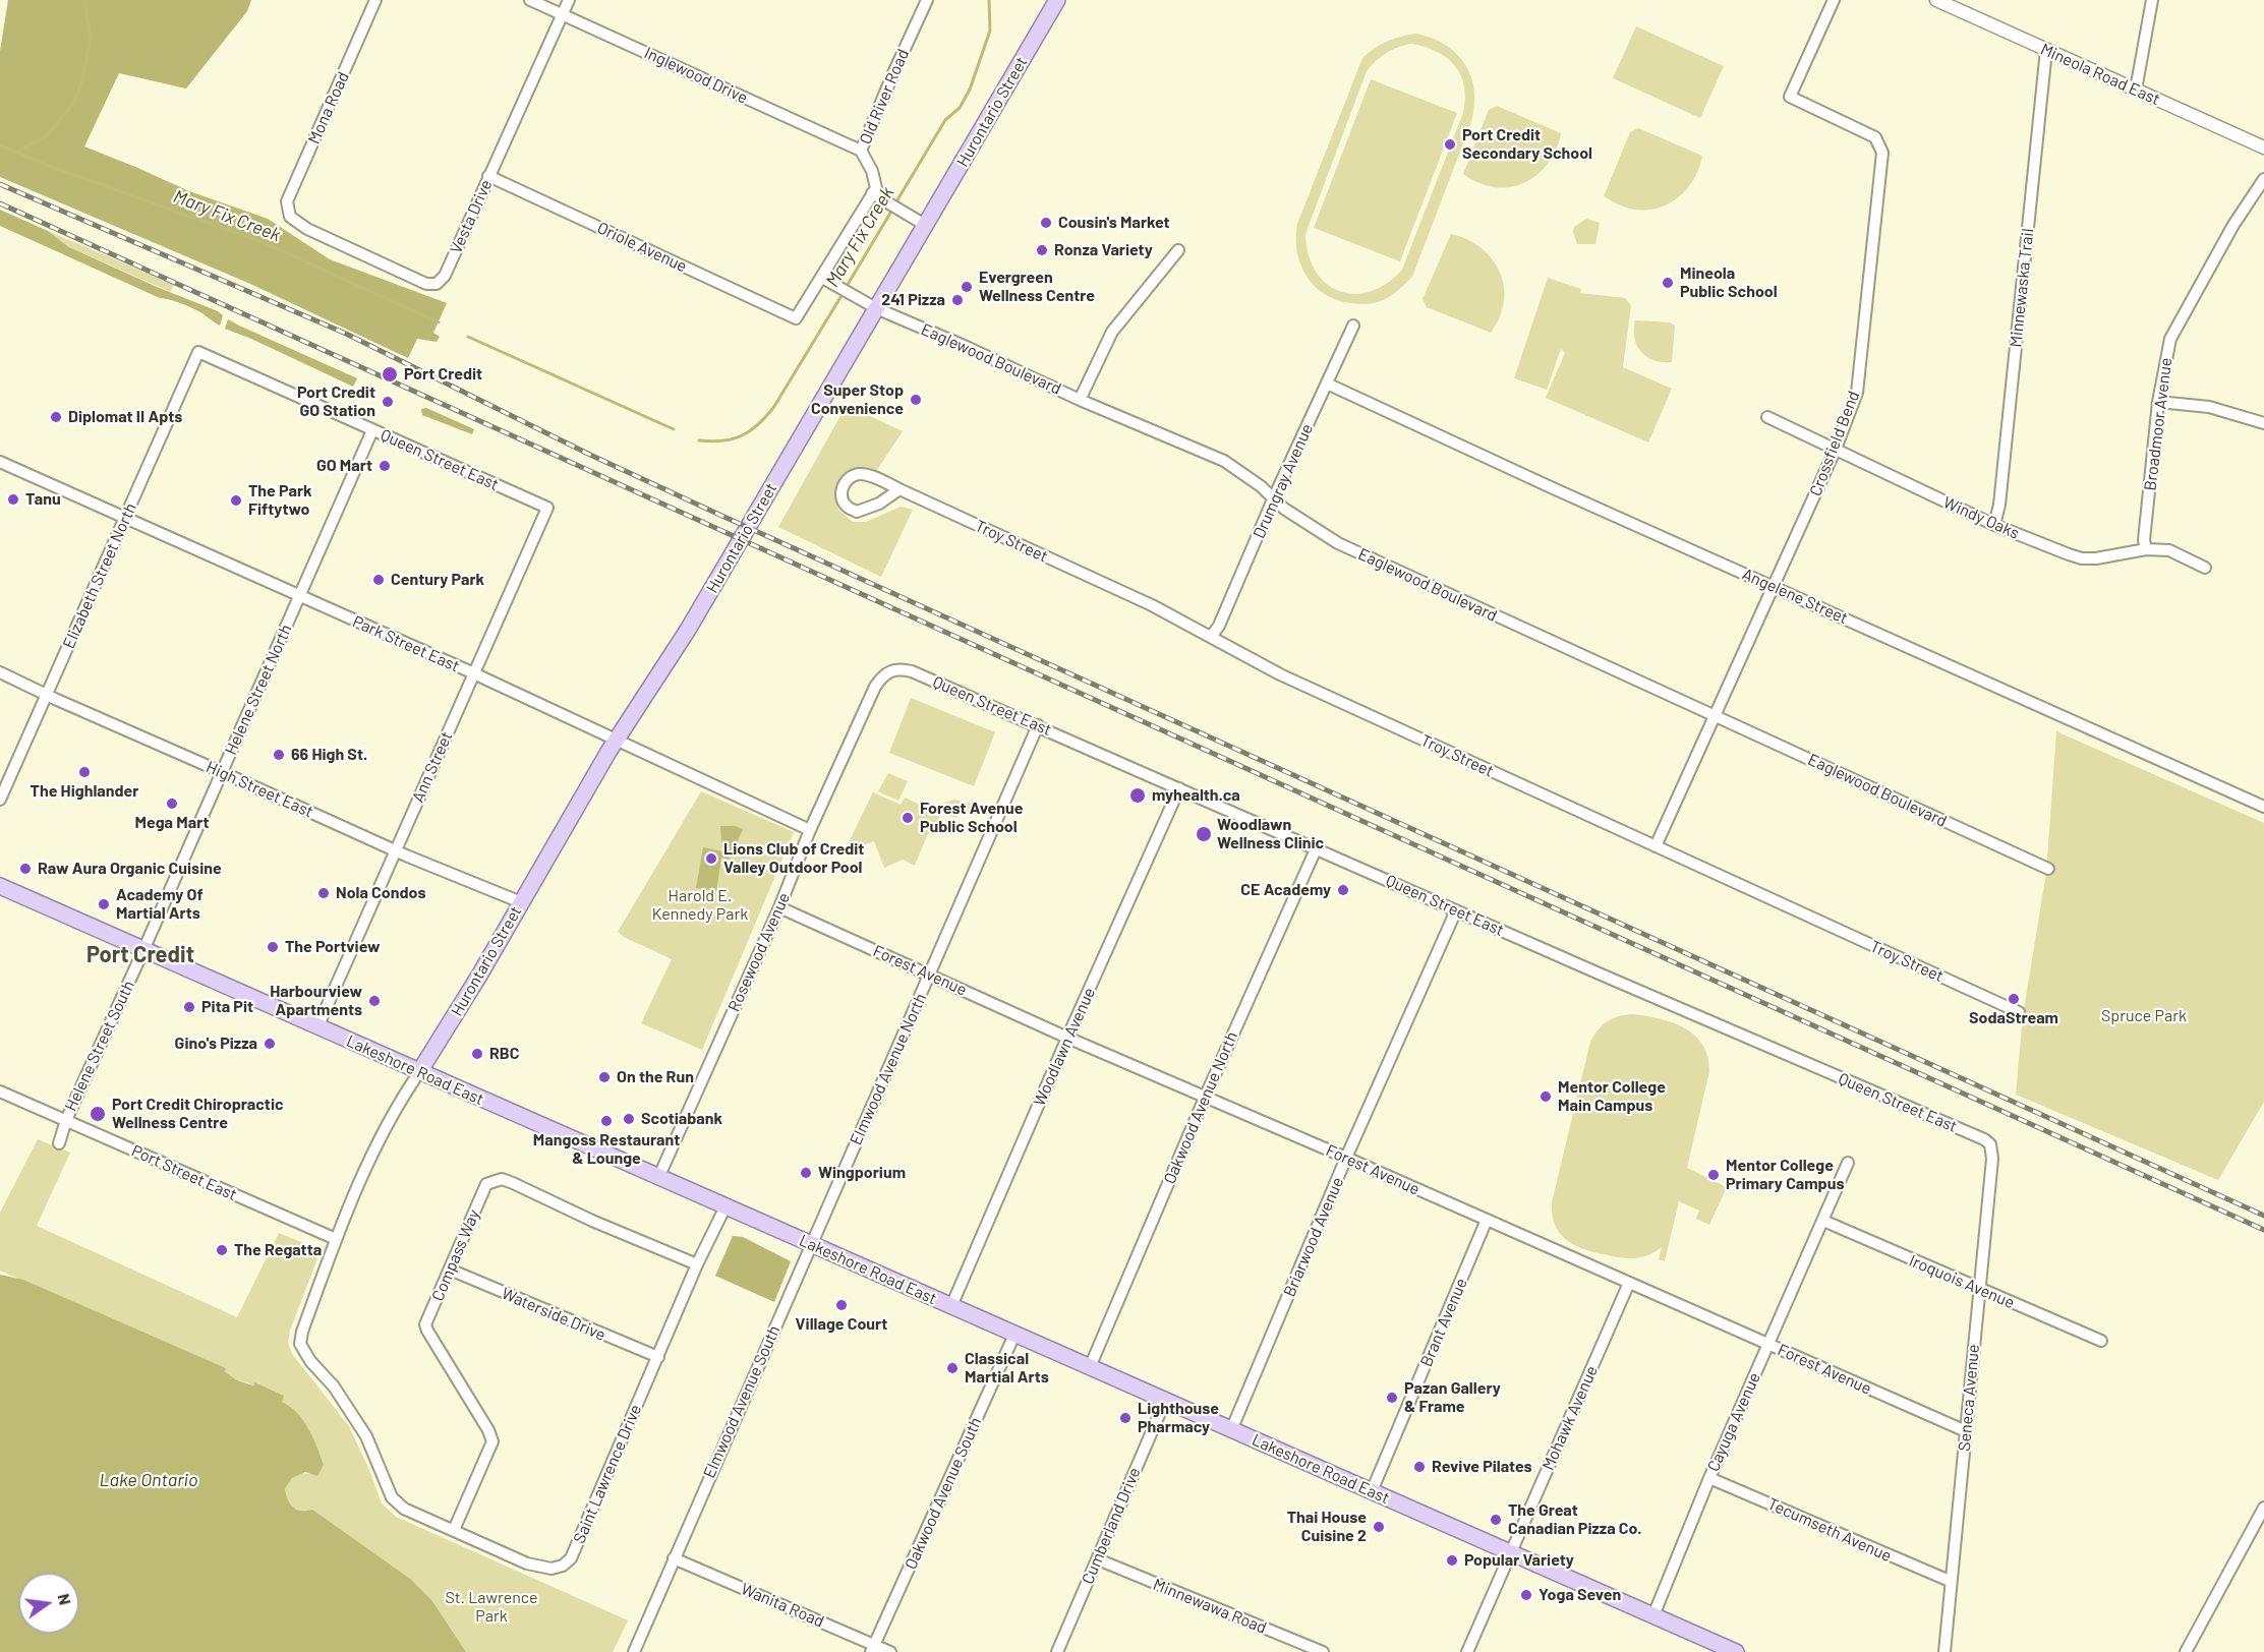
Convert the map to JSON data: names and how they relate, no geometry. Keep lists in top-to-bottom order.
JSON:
{
  "streets": {
    "main road": ["Hurontario Street", "Lakeshore Road East"],
    "street": [
      "Mineola Road East",
      "Inglewood Drive",
      "Old River Road",
      "Mona Road",
      "Vesta Drive",
      "Oriole Avenue",
      "Minnewaska Trail",
      "Eaglewood Boulevard",
      "Broadmoor Avenue",
      "Crossfield Bend",
      "Queen Street East",
      "Drumgray Avenue",
      "Windy Oaks",
      "Troy Street",
      "Elizabeth Street North",
      "Angelene Street",
      "Park Street East",
      "Helene Street North",
      "Ann Street",
      "High Street East",
      "Rosewood Avenue",
      "Forest Avenue",
      "Helene Street South",
      "Woodlawn Avenue",
      "Elmwood Avenue North",
      "Oakwood Avenue North",
      "Port Street East",
      "Briarwood Avenue",
      "Compass Way",
      "Iroquois Avenue",
      "Waterside Drive",
      "Brant Avenue",
      "Seneca Avenue",
      "Elmwood Avenue South",
      "Mohawk Avenue",
      "Cayuga Avenue",
      "Saint Lawrence Drive",
      "Oakwood Avenue South",
      "Cumberland Drive",
      "Tecumseth Avenue",
      "Wanita Road",
      "Minnewawa Road"
    ]
  },
  "crossings": [
    ["Mineola Road East", "Minnewaska Trail"],
    ["Inglewood Drive", "Old River Road"],
    ["Inglewood Drive", "Vesta Drive"],
    ["Mona Road", "Vesta Drive"],
    ["Hurontario Street", "Eaglewood Boulevard"],
    ["Hurontario Street", "Park Street East"],
    ["Hurontario Street", "High Street East"],
    ["Hurontario Street", "Lakeshore Road East"],
    ["Hurontario Street", "Saint Lawrence Drive"],
    ["Vesta Drive", "Oriole Avenue"],
    ["Oriole Avenue", "Eaglewood Boulevard"],
    ["Minnewaska Trail", "Windy Oaks"],
    ["Eaglewood Boulevard", "Crossfield Bend"],
    ["Eaglewood Boulevard", "Drumgray Avenue"],
    ["Broadmoor Avenue", "Windy Oaks"],
    ["Crossfield Bend", "Windy Oaks"],
    ["Crossfield Bend", "Troy Street"],
    ["Crossfield Bend", "Angelene Street"],
    ["Queen Street East", "Elizabeth Street North"],
    ["Queen Street East", "Helene Street North"],
    ["Queen Street East", "Ann Street"],
    ["Queen Street East", "Rosewood Avenue"],
    ["Queen Street East", "Woodlawn Avenue"],
    ["Queen Street East", "Elmwood Avenue North"],
    ["Queen Street East", "Oakwood Avenue North"],
    ["Queen Street East", "Briarwood Avenue"],
    ["Queen Street East", "Seneca Avenue"],
    ["Drumgray Avenue", "Troy Street"],
    ["Drumgray Avenue", "Angelene Street"],
    ["Elizabeth Street North", "Park Street East"],
    ["Elizabeth Street North", "High Street East"],
    ["Park Street East", "Helene Street North"],
    ["Park Street East", "Ann Street"],
    ["Park Street East", "Rosewood Avenue"],
    ["Helene Street North", "High Street East"],
    ["Helene Street North", "Helene Street South"],
    ["Helene Street North", "Lakeshore Road East"],
    ["Ann Street", "High Street East"],
    ["Ann Street", "Lakeshore Road East"],
    ["Rosewood Avenue", "Forest Avenue"],
    ["Rosewood Avenue", "Lakeshore Road East"],
    ["Forest Avenue", "Woodlawn Avenue"],
    ["Forest Avenue", "Elmwood Avenue North"],
    ["Forest Avenue", "Oakwood Avenue North"],
    ["Forest Avenue", "Briarwood Avenue"],
    ["Forest Avenue", "Brant Avenue"],
    ["Forest Avenue", "Seneca Avenue"],
    ["Forest Avenue", "Mohawk Avenue"],
    ["Forest Avenue", "Cayuga Avenue"],
    ["Helene Street South", "Lakeshore Road East"],
    ["Helene Street South", "Port Street East"],
    ["Woodlawn Avenue", "Lakeshore Road East"],
    ["Elmwood Avenue North", "Lakeshore Road East"],
    ["Elmwood Avenue North", "Elmwood Avenue South"],
    ["Lakeshore Road East", "Oakwood Avenue North"],
    ["Lakeshore Road East", "Briarwood Avenue"],
    ["Lakeshore Road East", "Brant Avenue"],
    ["Lakeshore Road East", "Elmwood Avenue South"],
    ["Lakeshore Road East", "Mohawk Avenue"],
    ["Lakeshore Road East", "Cayuga Avenue"],
    ["Lakeshore Road East", "Saint Lawrence Drive"],
    ["Lakeshore Road East", "Oakwood Avenue South"],
    ["Lakeshore Road East", "Cumberland Drive"],
    ["Port Street East", "Saint Lawrence Drive"],
    ["Compass Way", "Waterside Drive"],
    ["Compass Way", "Saint Lawrence Drive"],
    ["Iroquois Avenue", "Seneca Avenue"],
    ["Iroquois Avenue", "Cayuga Avenue"],
    ["Waterside Drive", "Saint Lawrence Drive"],
    ["Seneca Avenue", "Tecumseth Avenue"],
    ["Elmwood Avenue South", "Wanita Road"],
    ["Cayuga Avenue", "Tecumseth Avenue"],
    ["Oakwood Avenue South", "Wanita Road"],
    ["Cumberland Drive", "Minnewawa Road"]
  ],
  "districts": ["Port Credit"],
  "water": ["Mary Fix Creek", "Lake Ontario"],
  "parks": ["Harold E. Kennedy Park", "Spruce Park", "St. Lawrence Park"],
  "places": [
    "Port Credit Secondary School",
    "Cousin's Market",
    "Ronza Variety",
    "Mineola Public School",
    "Evergreen Wellness Centre",
    "241 Pizza",
    "Port Credit",
    "Super Stop Convenience",
    "Port Credit GO Station",
    "Diplomat II Apts",
    "GO Mart",
    "Tanu",
    "The Park Fiftytwo",
    "Century Park",
    "66 High St.",
    "The Highlander",
    "myhealth.ca",
    "Mega Mart",
    "Forest Avenue Public School",
    "Woodlawn Wellness Clinic",
    "Lions Club of Credit Valley Outdoor Pool",
    "Raw Aura Organic Cuisine",
    "CE Academy",
    "Nola Condos",
    "Academy Of Martial Arts",
    "The Portview",
    "SodaStream",
    "Harbourview Apartments",
    "Pita Pit",
    "Gino's Pizza",
    "RBC",
    "On the Run",
    "Mentor College Main Campus",
    "Port Credit Chiropractic Wellness Centre",
    "Scotiabank",
    "Mangoss Restaurant & Lounge",
    "Wingporium",
    "Mentor College Primary Campus",
    "The Regatta",
    "Village Court",
    "Classical Martial Arts",
    "Pazan Gallery & Frame",
    "Lighthouse Pharmacy",
    "Revive Pilates",
    "The Great Canadian Pizza Co.",
    "Thai House Cuisine 2",
    "Popular Variety",
    "Yoga Seven"
  ],
  "north": "right"
}
